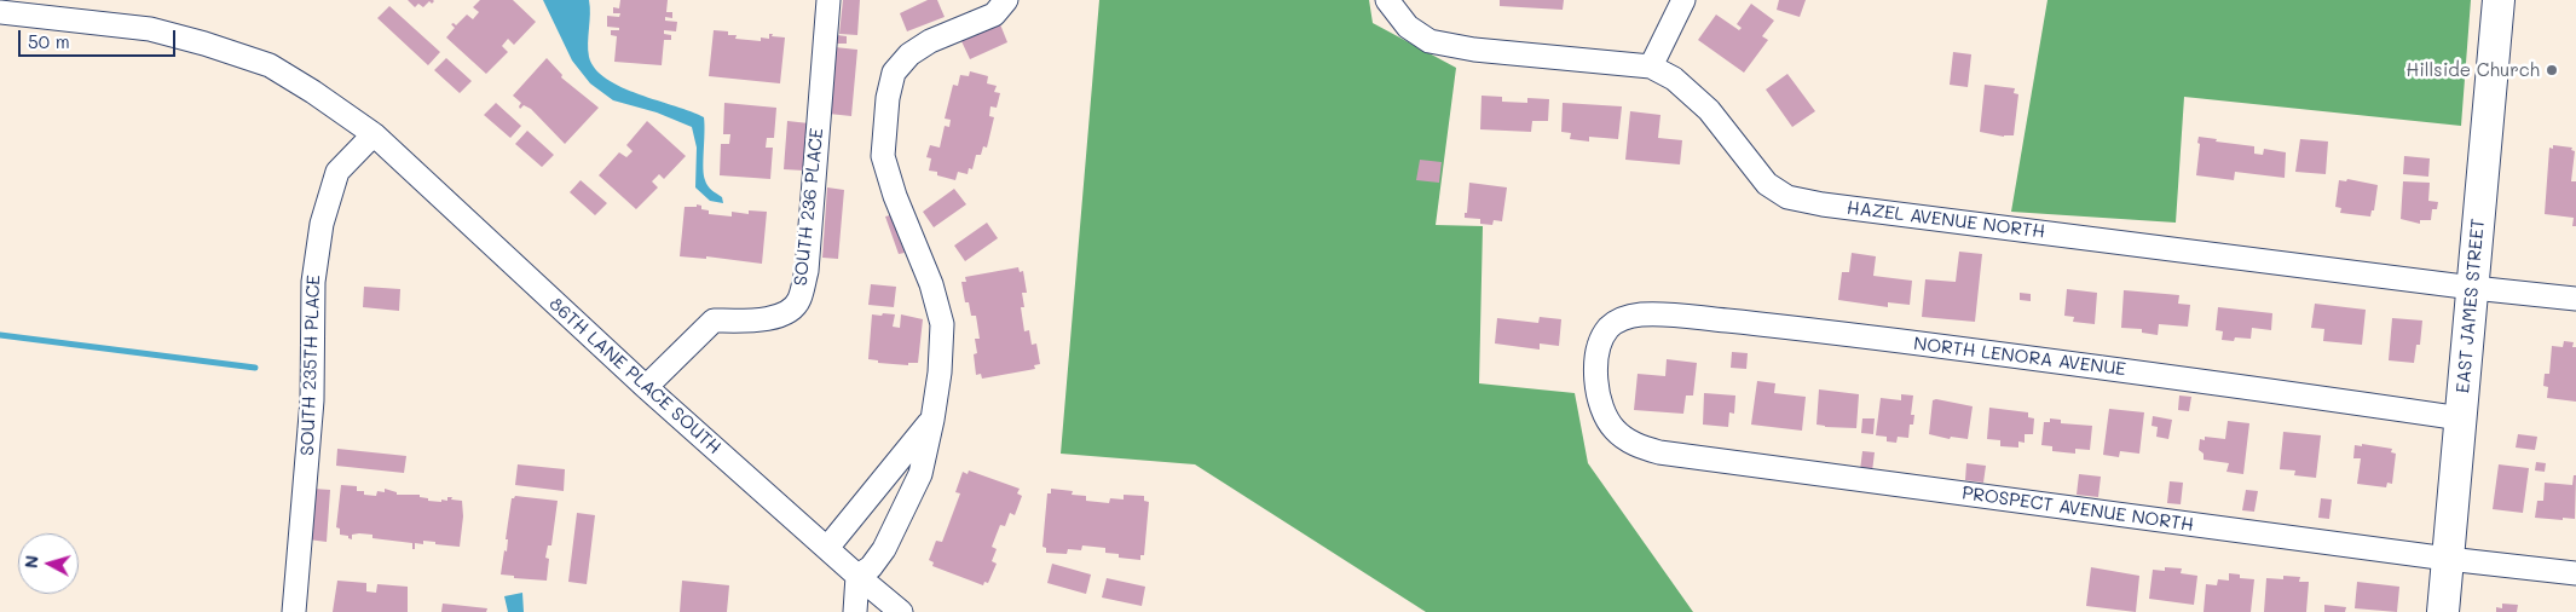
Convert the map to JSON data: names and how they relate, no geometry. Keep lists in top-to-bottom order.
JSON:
{
  "streets": {
    "main road": ["EAST JAMES STREET"],
    "street": [
      "SOUTH 236 PLACE",
      "HAZEL AVENUE NORTH",
      "NORTH LENORA AVENUE",
      "SOUTH 235TH PLACE",
      "86TH LANE PLACE SOUTH",
      "PROSPECT AVENUE NORTH"
    ]
  },
  "crossings": [
    ["SOUTH 236 PLACE", "86TH LANE PLACE SOUTH"],
    ["HAZEL AVENUE NORTH", "EAST JAMES STREET"],
    ["EAST JAMES STREET", "NORTH LENORA AVENUE"],
    ["EAST JAMES STREET", "PROSPECT AVENUE NORTH"],
    ["NORTH LENORA AVENUE", "PROSPECT AVENUE NORTH"],
    ["SOUTH 235TH PLACE", "86TH LANE PLACE SOUTH"]
  ],
  "places": ["Hillside Church"],
  "scale_bar": "50 m",
  "north": "left"
}
